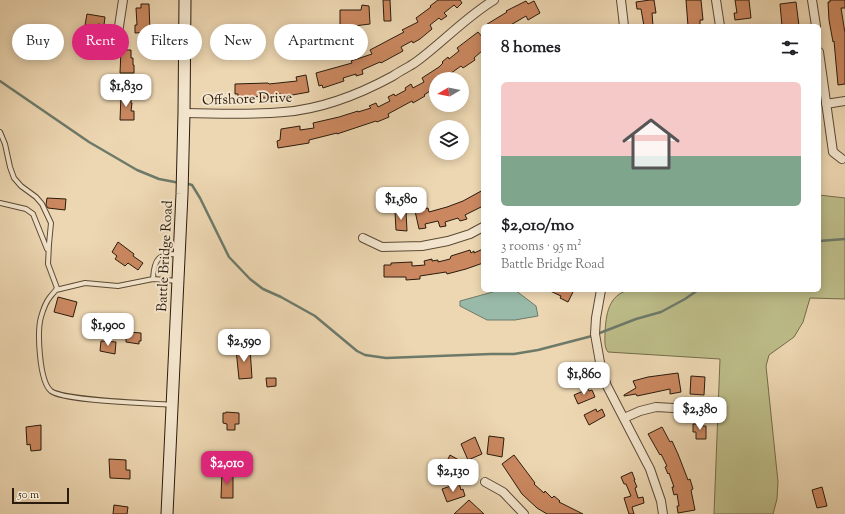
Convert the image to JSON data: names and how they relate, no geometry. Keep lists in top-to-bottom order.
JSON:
{
  "streets": {
    "street": ["Offshore Drive", "Battle Bridge Road"]
  },
  "crossings": [
    ["Offshore Drive", "Battle Bridge Road"]
  ],
  "scale_bar": "50 m",
  "north": "left",
  "page": {
    "chip": [
      "Buy",
      "Rent",
      "Filters",
      "New",
      "Apartment"
    ],
    "heading": "8 homes",
    "list": [
      {
        "name": "$2,010/mo",
        "note": "3 rooms · 95 m² · Battle Bridge Road"
      }
    ],
    "price": [
      "$1,830",
      "$1,580",
      "$1,900",
      "$2,590",
      "$1,860",
      "$2,380",
      "$2,010",
      "$2,130"
    ],
    "scale": "50 m"
  }
}
